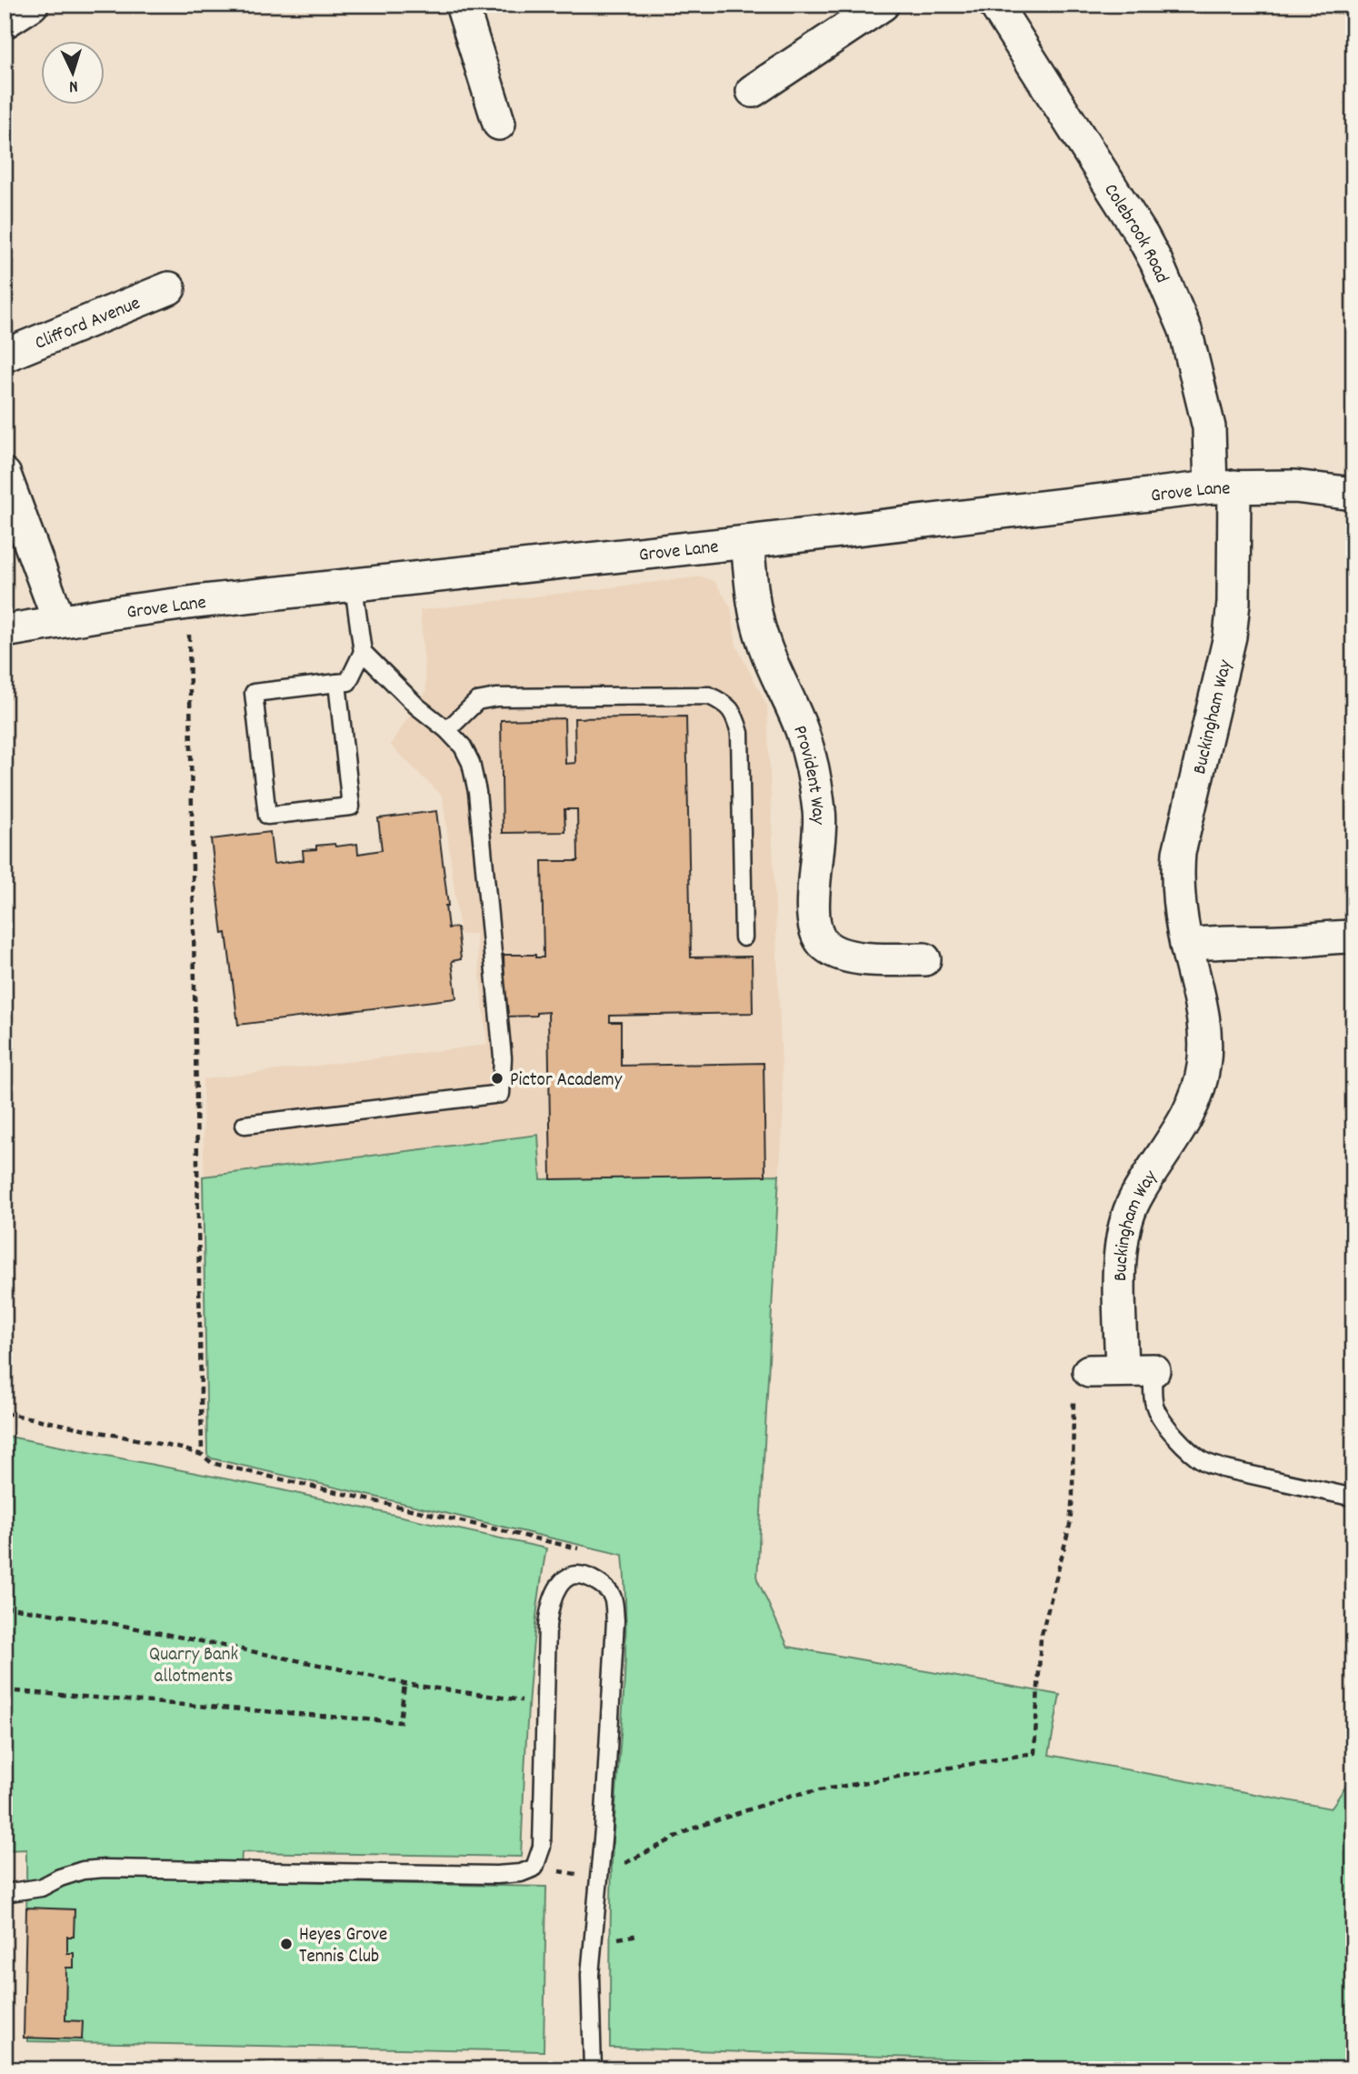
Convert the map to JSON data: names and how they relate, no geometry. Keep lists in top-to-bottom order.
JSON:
{
  "streets": {
    "street": [
      "Colebrook Road",
      "Clifford Avenue",
      "Grove Lane",
      "Buckingham Way",
      "Provident Way"
    ]
  },
  "crossings": [
    ["Colebrook Road", "Grove Lane"],
    ["Colebrook Road", "Buckingham Way"],
    ["Grove Lane", "Buckingham Way"],
    ["Grove Lane", "Provident Way"]
  ],
  "parks": ["Quarry Bank allotments"],
  "places": ["Pictor Academy", "Heyes Grove Tennis Club"],
  "north": "bottom"
}
